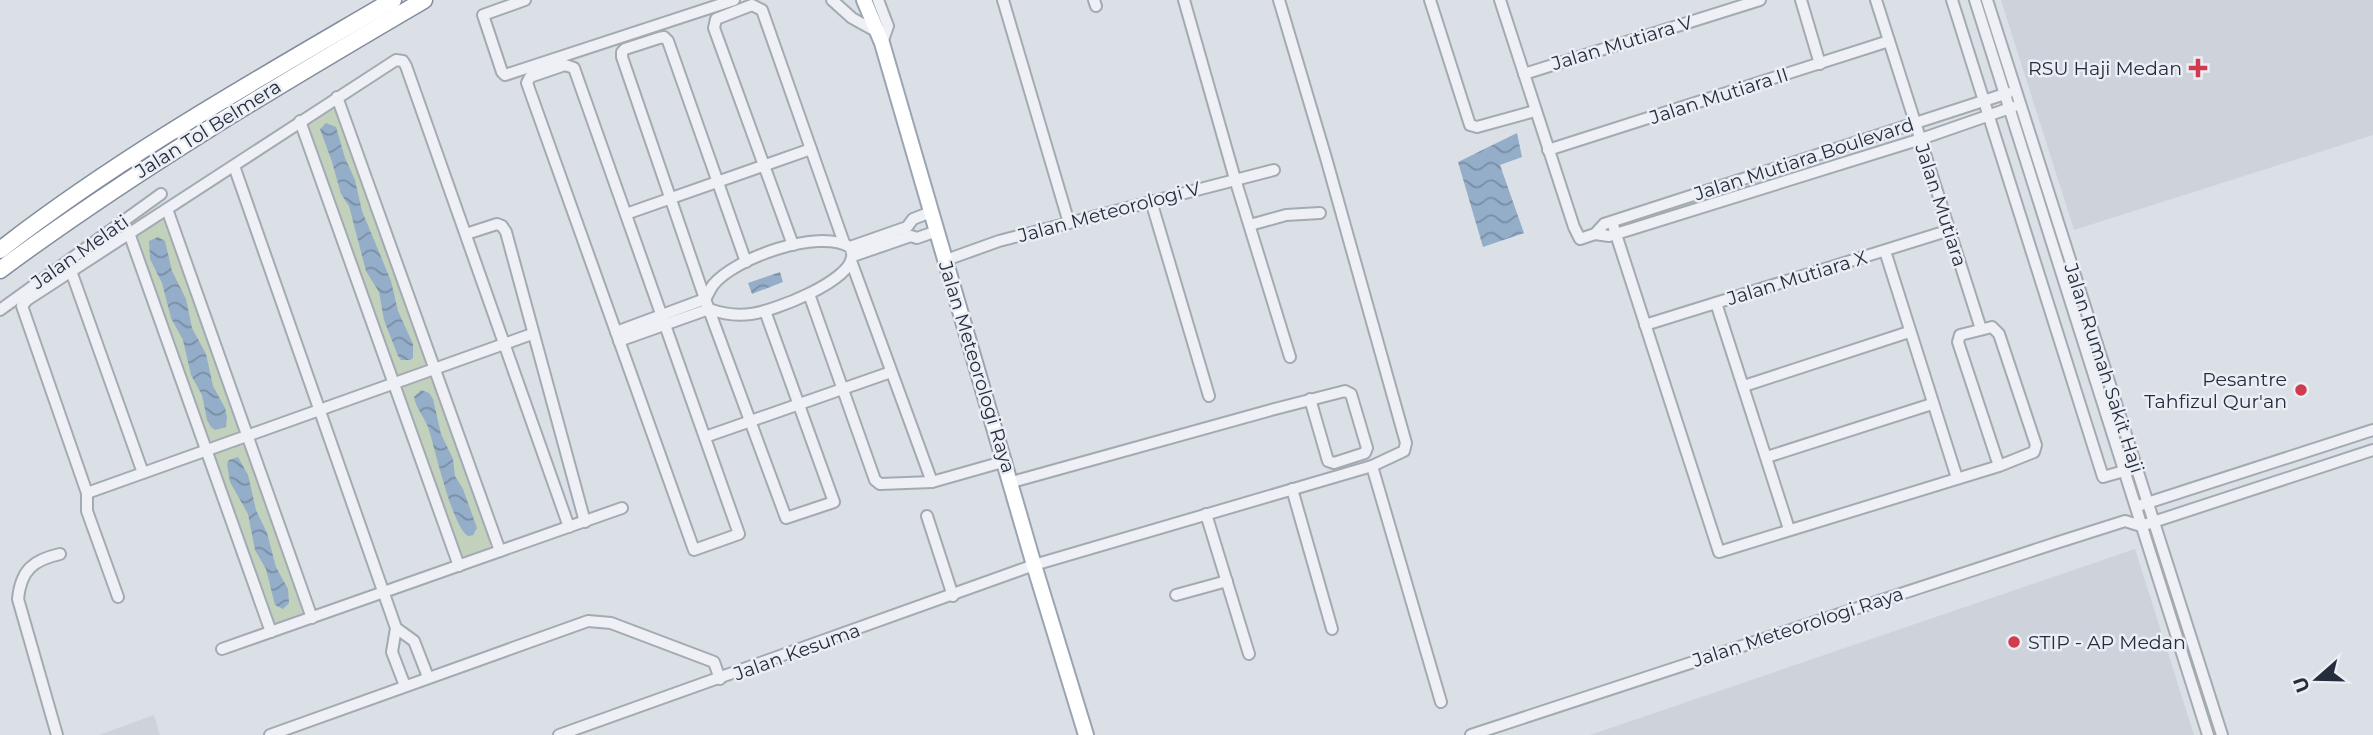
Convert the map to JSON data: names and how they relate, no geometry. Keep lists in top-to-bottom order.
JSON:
{
  "streets": {
    "highway": ["Jalan Tol Belmera"],
    "main road": ["Jalan Meteorologi Raya"],
    "street": [
      "Jalan Mutiara V",
      "Jalan Mutiara II",
      "Jalan Mutiara Boulevard",
      "Jalan Mutiara",
      "Jalan Meteorologi V",
      "Jalan Melati",
      "Jalan Mutiara X",
      "Jalan Rumah Sakit Haji",
      "Jalan Kesuma"
    ]
  },
  "crossings": [
    ["Jalan Mutiara II", "Jalan Mutiara Boulevard"],
    ["Jalan Mutiara II", "Jalan Mutiara"],
    ["Jalan Mutiara Boulevard", "Jalan Mutiara"],
    ["Jalan Mutiara Boulevard", "Jalan Rumah Sakit Haji"],
    ["Jalan Mutiara", "Jalan Mutiara X"],
    ["Jalan Meteorologi V", "Jalan Meteorologi Raya"],
    ["Jalan Meteorologi Raya", "Jalan Kesuma"]
  ],
  "places": {
    "health": ["RSU Haji Medan"],
    "other": ["Pesantre Tahfizul Qur'an", "STIP - AP Medan"]
  },
  "north": "left"
}
